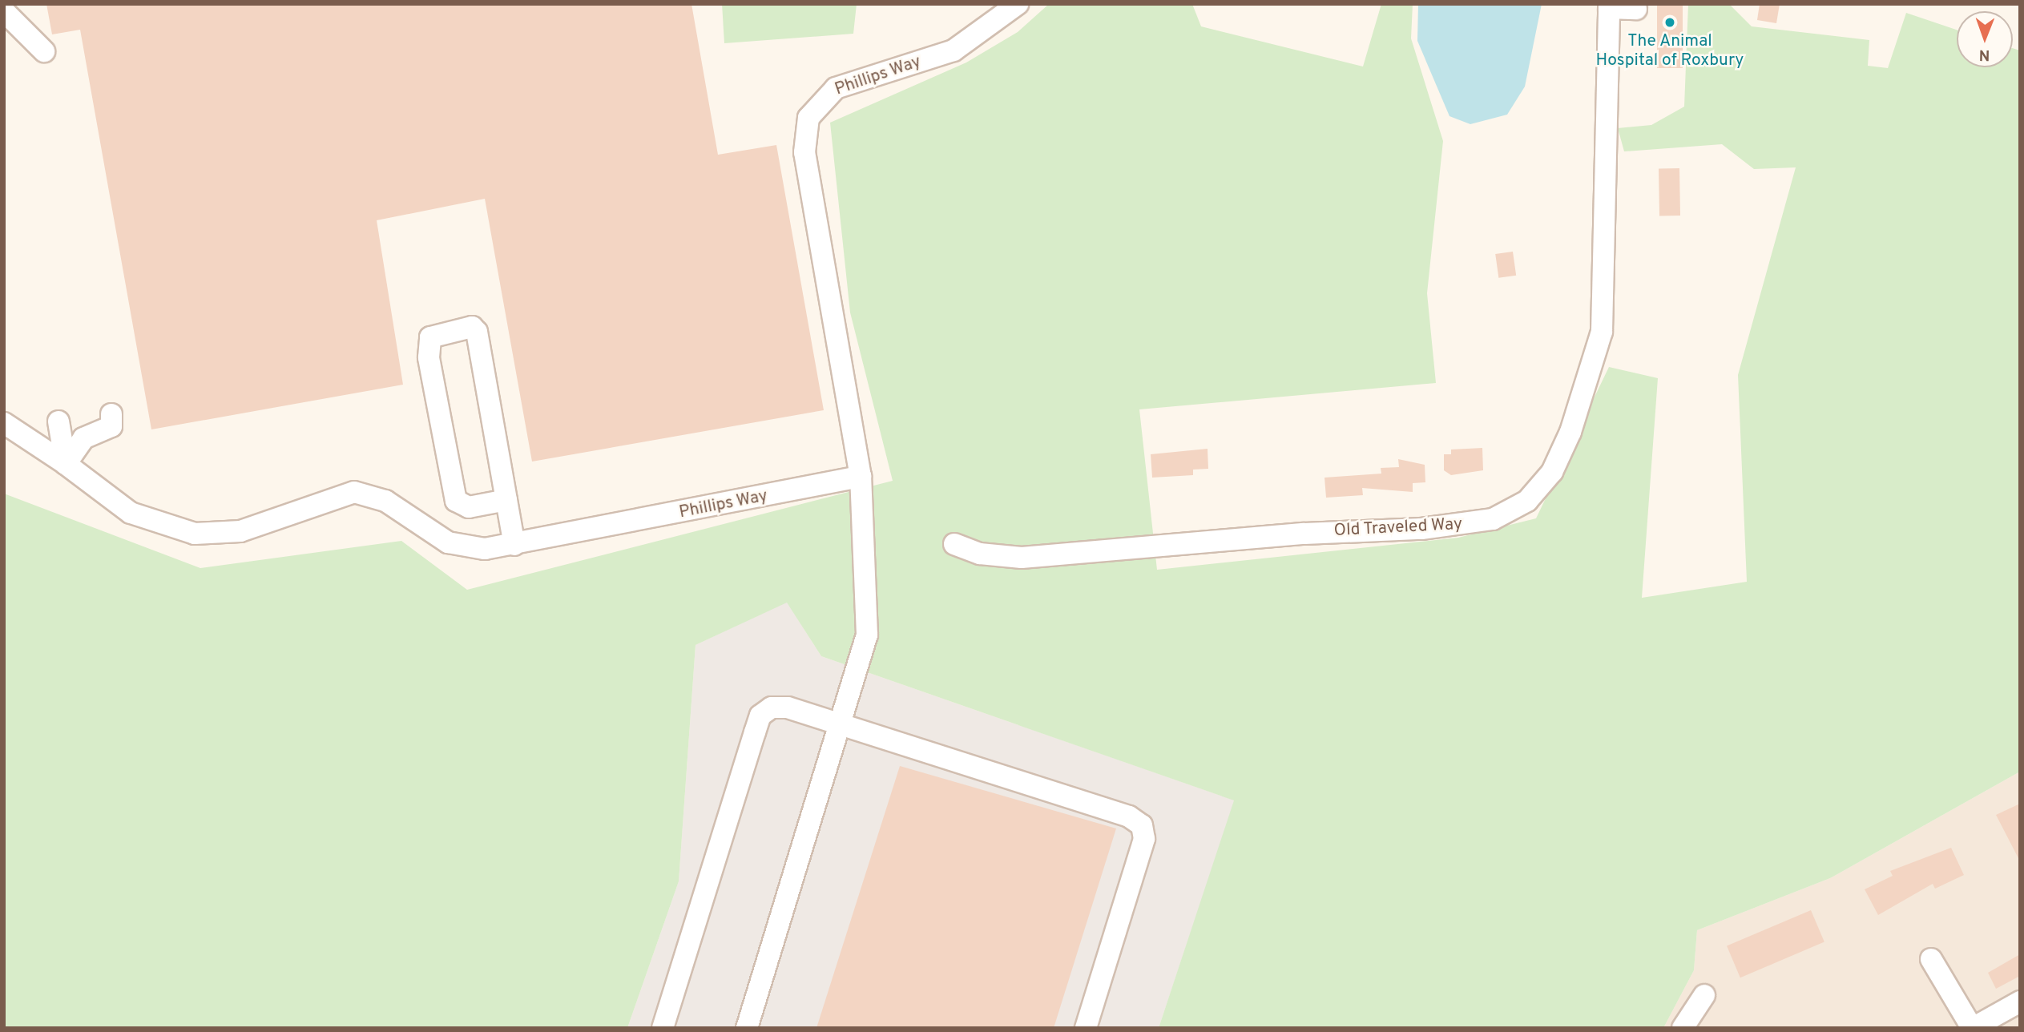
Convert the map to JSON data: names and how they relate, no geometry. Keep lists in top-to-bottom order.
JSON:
{
  "streets": {
    "street": ["Phillips Way", "Old Traveled Way"]
  },
  "places": ["The Animal Hospital of Roxbury"],
  "north": "bottom"
}
